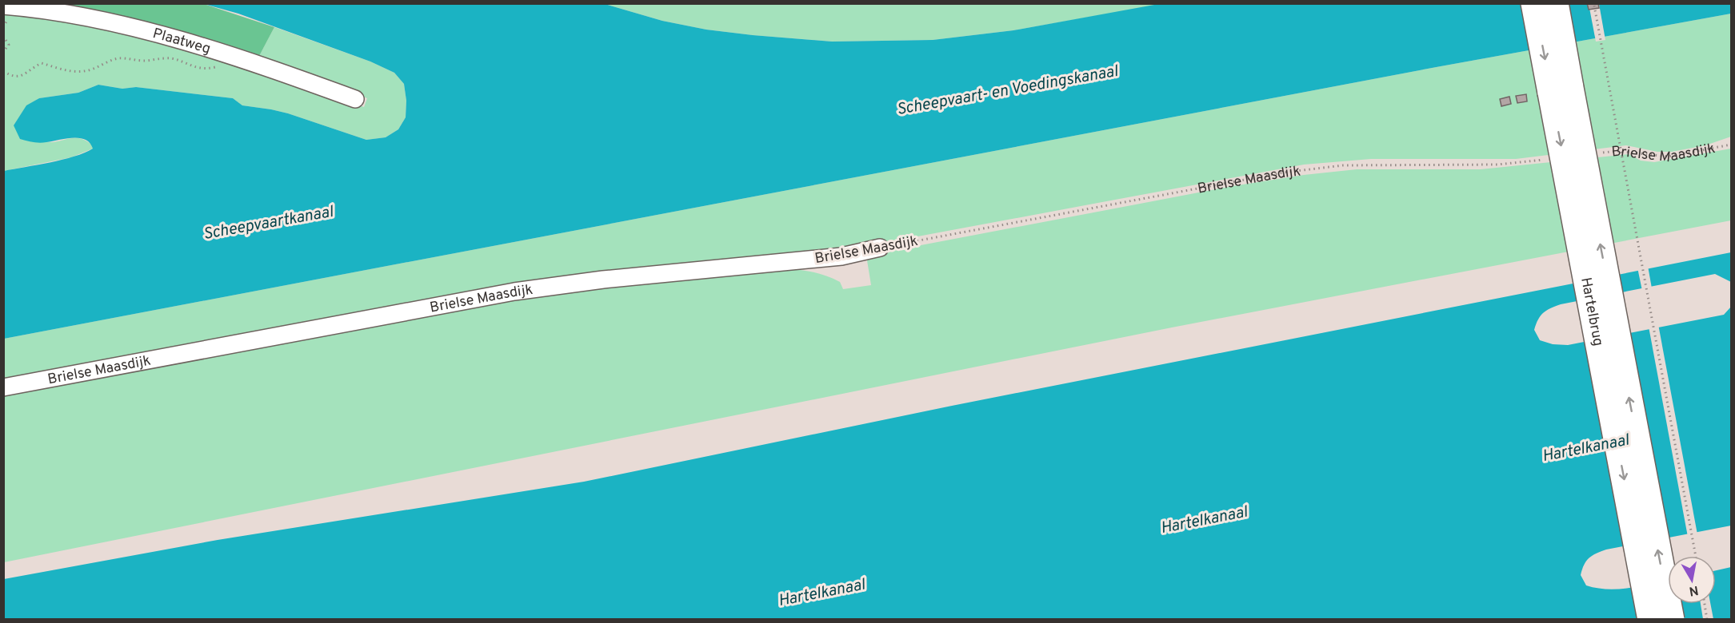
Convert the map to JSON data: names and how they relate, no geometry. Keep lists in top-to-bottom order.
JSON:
{
  "streets": {
    "main road": ["Hartelbrug"],
    "street": ["Plaatweg", "Brielse Maasdijk"]
  },
  "water": ["Scheepvaart- en Voedingskanaal", "Scheepvaartkanaal", "Hartelkanaal"],
  "north": "bottom"
}
